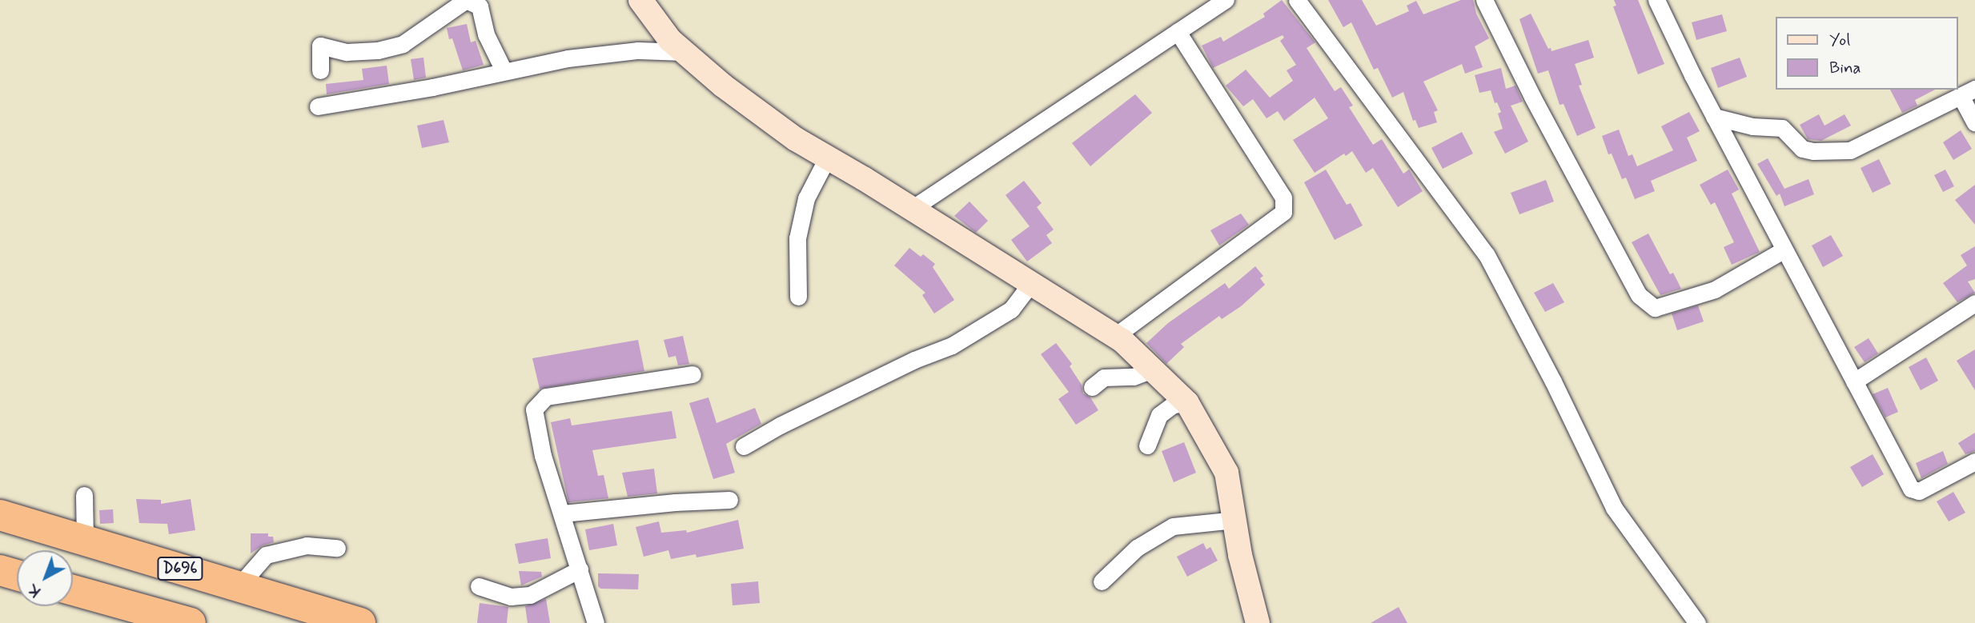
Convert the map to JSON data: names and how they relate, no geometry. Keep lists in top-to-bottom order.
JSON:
{
  "streets": {
    "highway": ["D696"]
  },
  "legend": ["Yol", "Bina"],
  "north": "bottom left"
}
